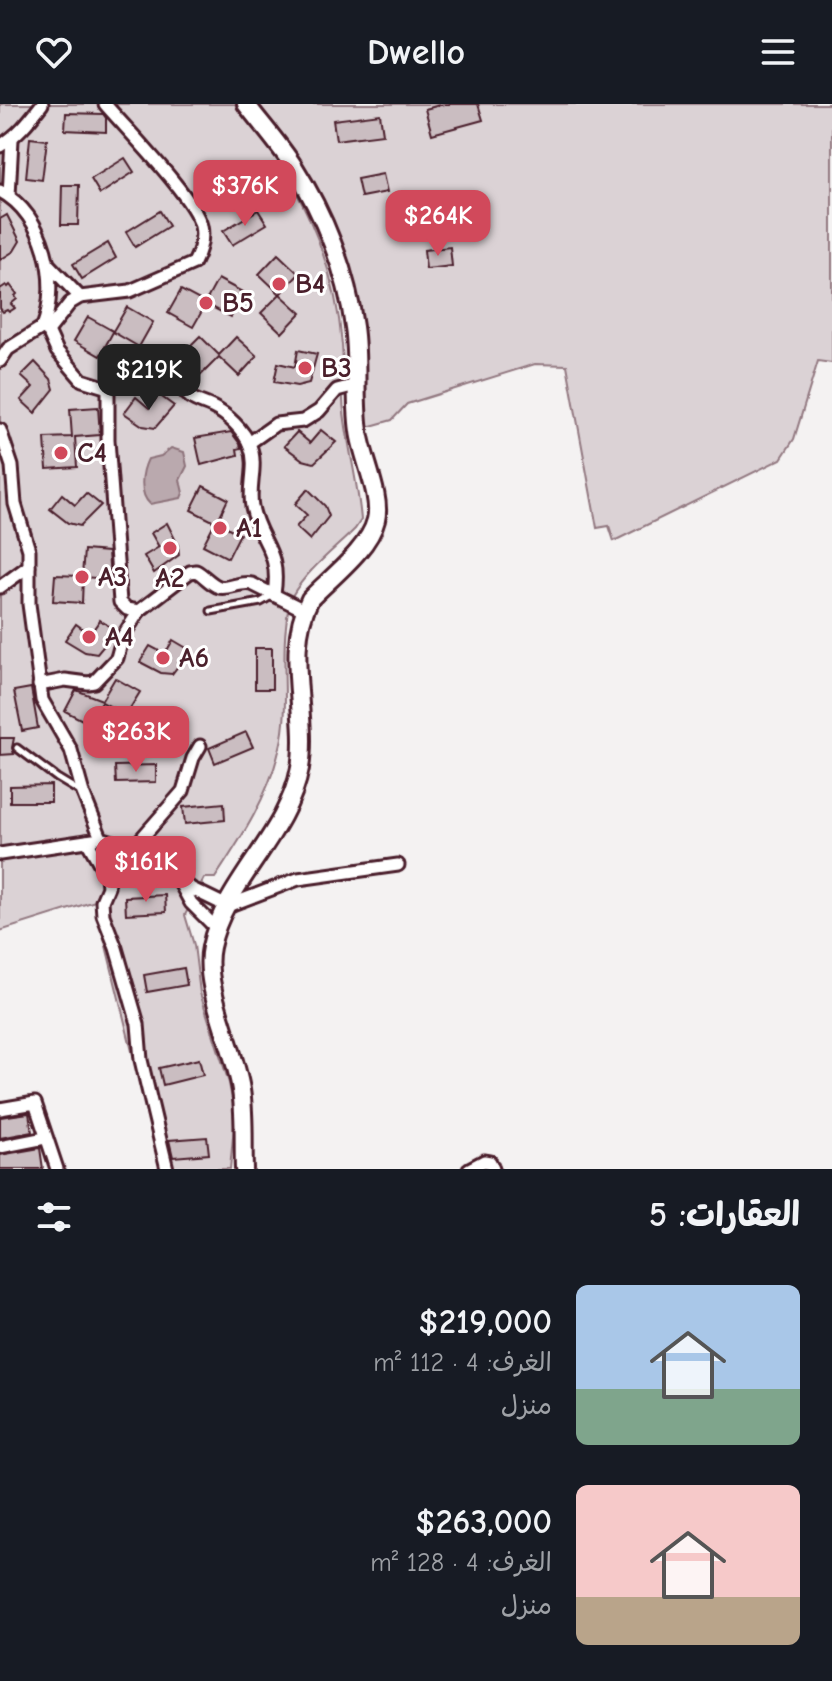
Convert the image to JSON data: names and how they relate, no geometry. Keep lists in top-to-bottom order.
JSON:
{
  "places": [
    "B4",
    "B5",
    "B3",
    "C4",
    "A1",
    "A2",
    "A3",
    "A4",
    "A6"
  ],
  "page": {
    "header": "Dwello",
    "price": [
      "$376K",
      "$264K",
      "$219K",
      "$263K",
      "$161K"
    ],
    "heading": "العقارات: 5",
    "list": [
      {
        "name": "$219,000",
        "note": "الغرف: 4 · 112 m² · منزل"
      },
      {
        "name": "$263,000",
        "note": "الغرف: 4 · 128 m² · منزل"
      }
    ]
  }
}
